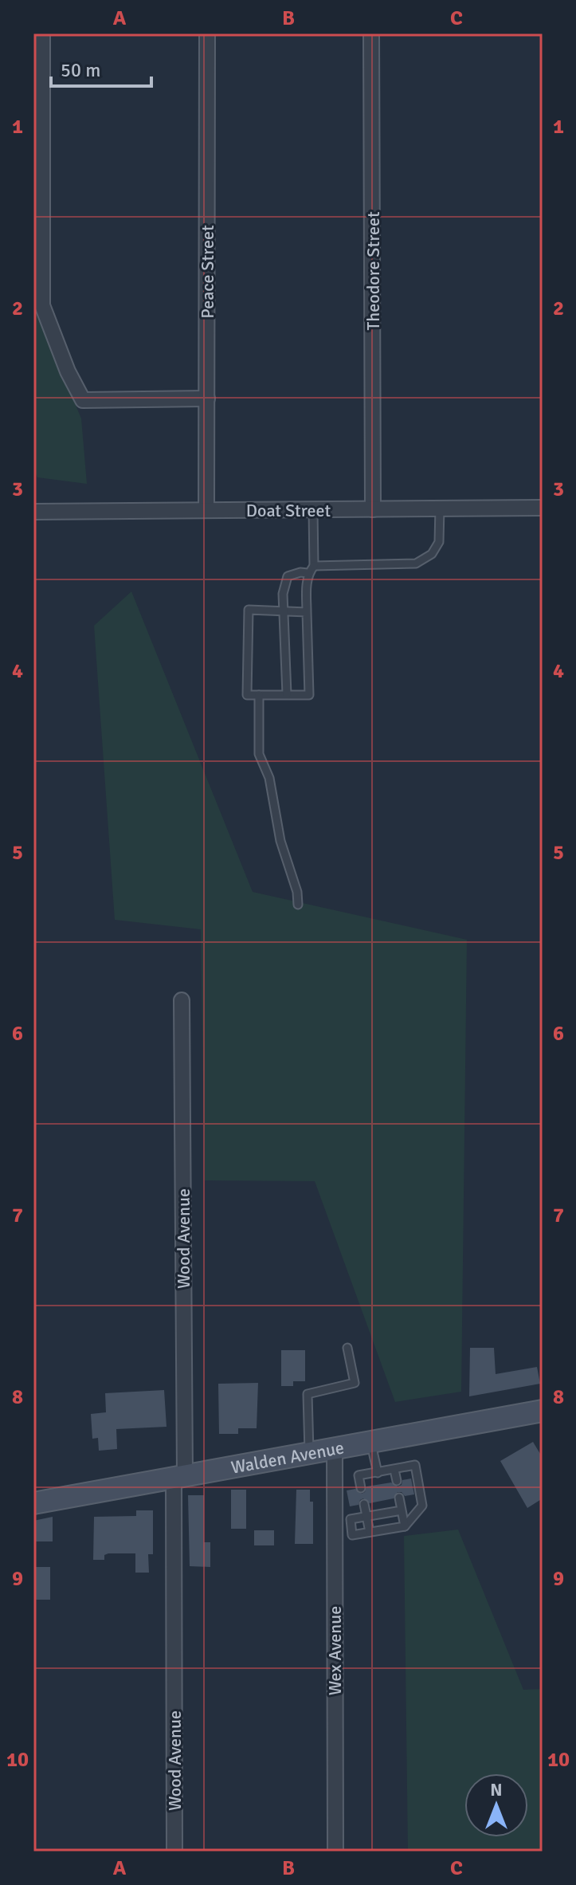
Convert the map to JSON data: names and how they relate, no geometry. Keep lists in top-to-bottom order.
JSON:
{
  "streets": {
    "main road": ["Walden Avenue"],
    "street": [
      "Theodore Street",
      "Peace Street",
      "Doat Street",
      "Wood Avenue",
      "Wex Avenue"
    ]
  },
  "crossings": [
    ["Theodore Street", "Doat Street"],
    ["Peace Street", "Doat Street"],
    ["Wood Avenue", "Walden Avenue"],
    ["Walden Avenue", "Wex Avenue"]
  ],
  "scale_bar": "50 m",
  "north": "top",
  "grid": {
    "columns": ["A", "B", "C"],
    "rows": [
      "1",
      "2",
      "3",
      "4",
      "5",
      "6",
      "7",
      "8",
      "9",
      "10"
    ]
  }
}
